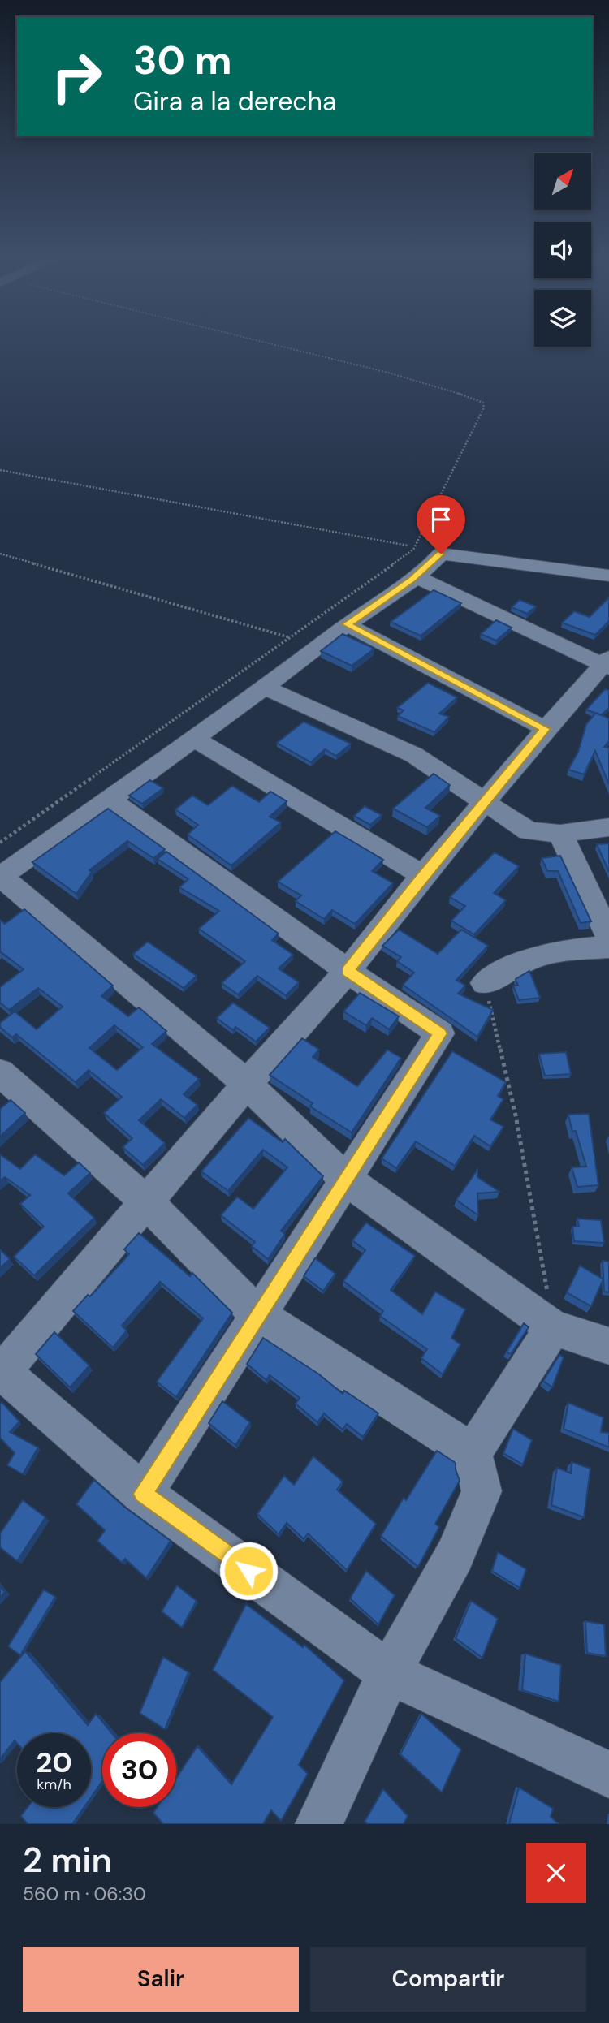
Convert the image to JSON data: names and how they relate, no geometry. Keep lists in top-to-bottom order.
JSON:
{
  "north": "top right",
  "page": {
    "turn": ["30 m", "Gira a la derecha"],
    "speed": "20 km/h",
    "limit": "30",
    "heading": ["2 min", "560 m · 06:30"],
    "buttons": ["Salir", "Compartir"]
  }
}
